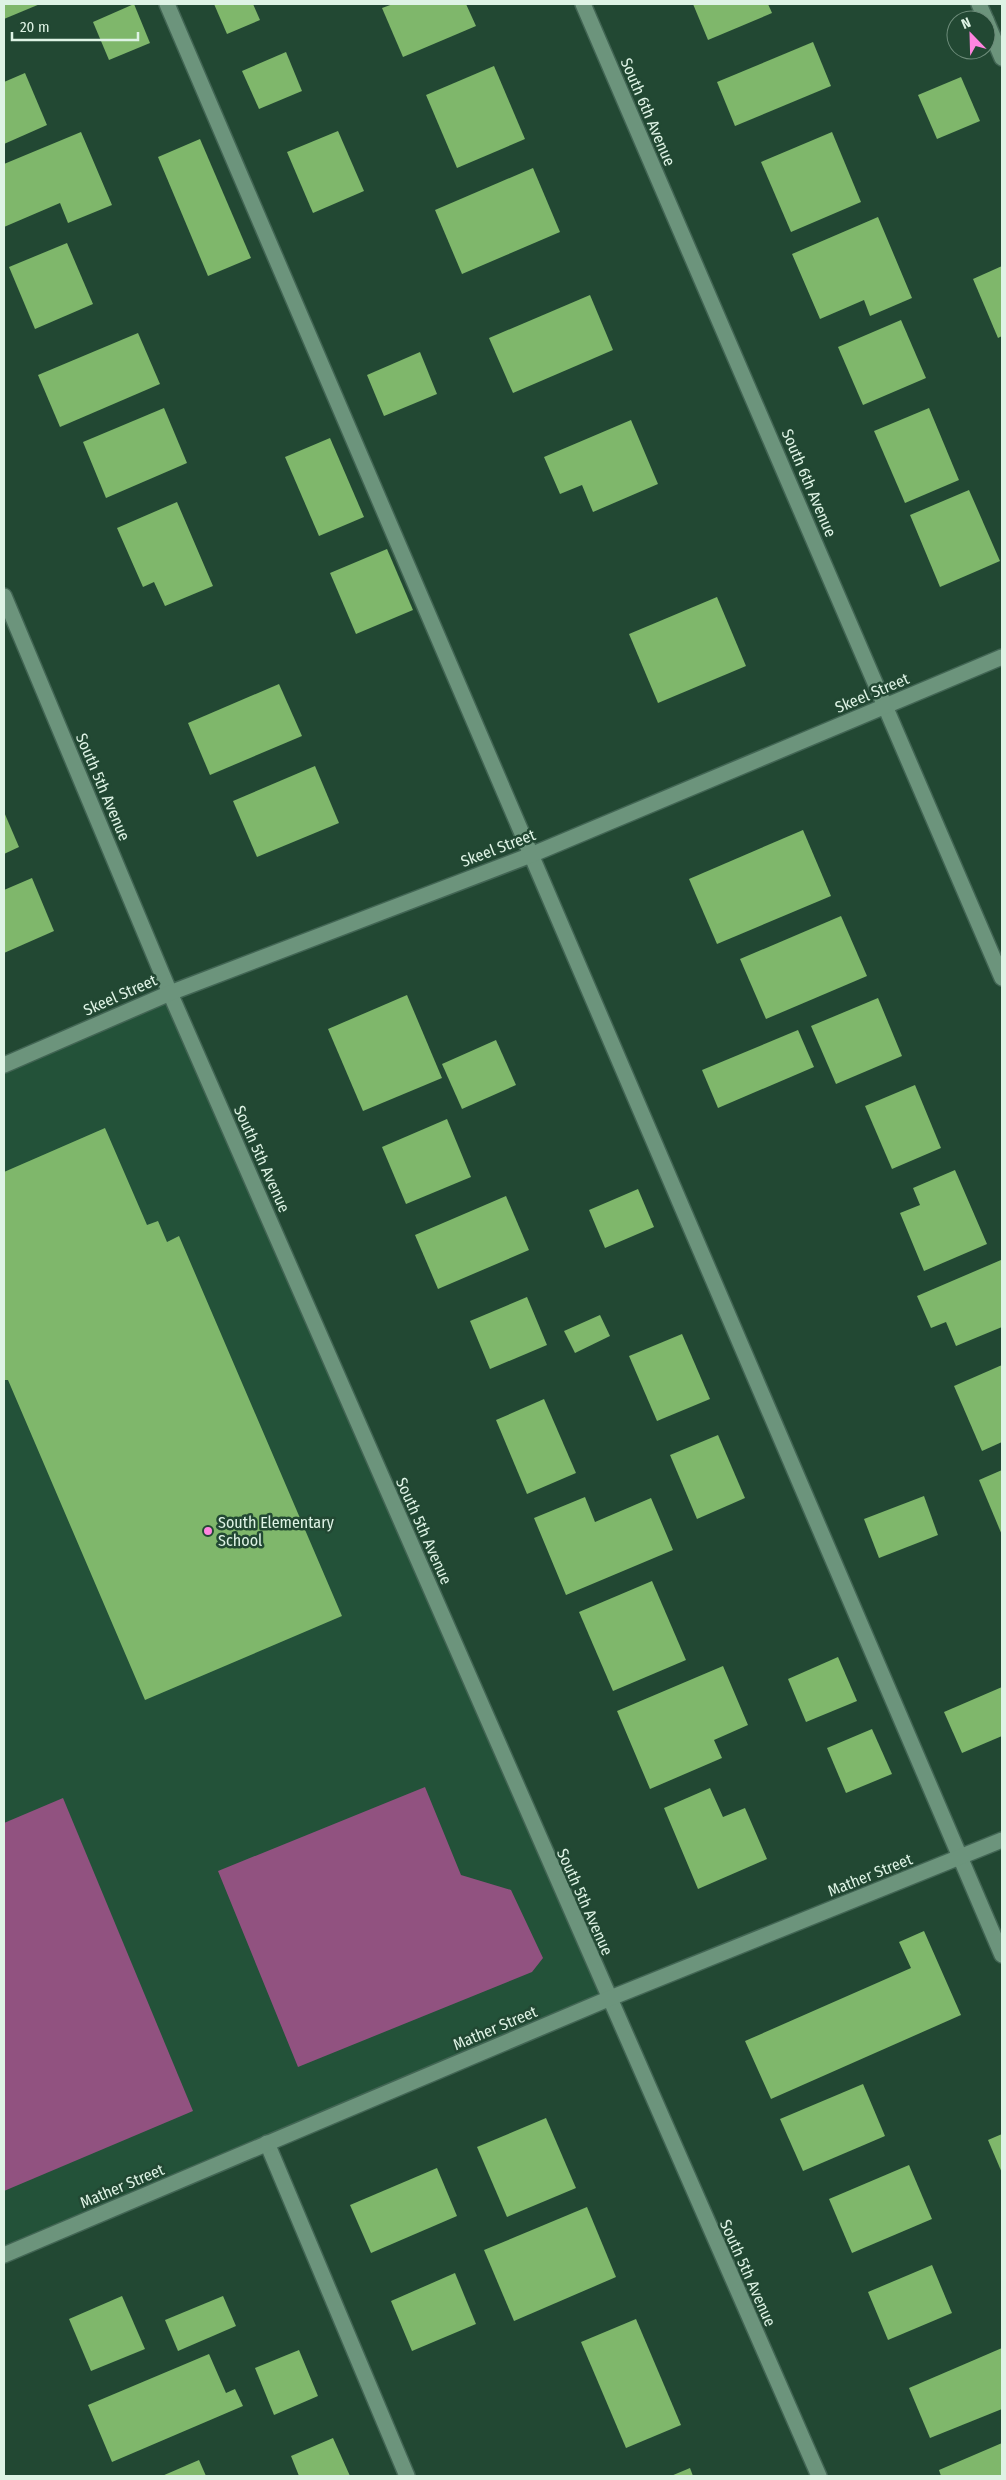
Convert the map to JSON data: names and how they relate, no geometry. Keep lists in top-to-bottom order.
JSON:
{
  "streets": {
    "street": [
      "South 6th Avenue",
      "Skeel Street",
      "South 5th Avenue",
      "Mather Street"
    ]
  },
  "crossings": [
    ["South 6th Avenue", "Skeel Street"],
    ["Skeel Street", "South 5th Avenue"],
    ["South 5th Avenue", "Mather Street"]
  ],
  "places": ["South Elementary School"],
  "scale_bar": "20 m",
  "north": "top left"
}
